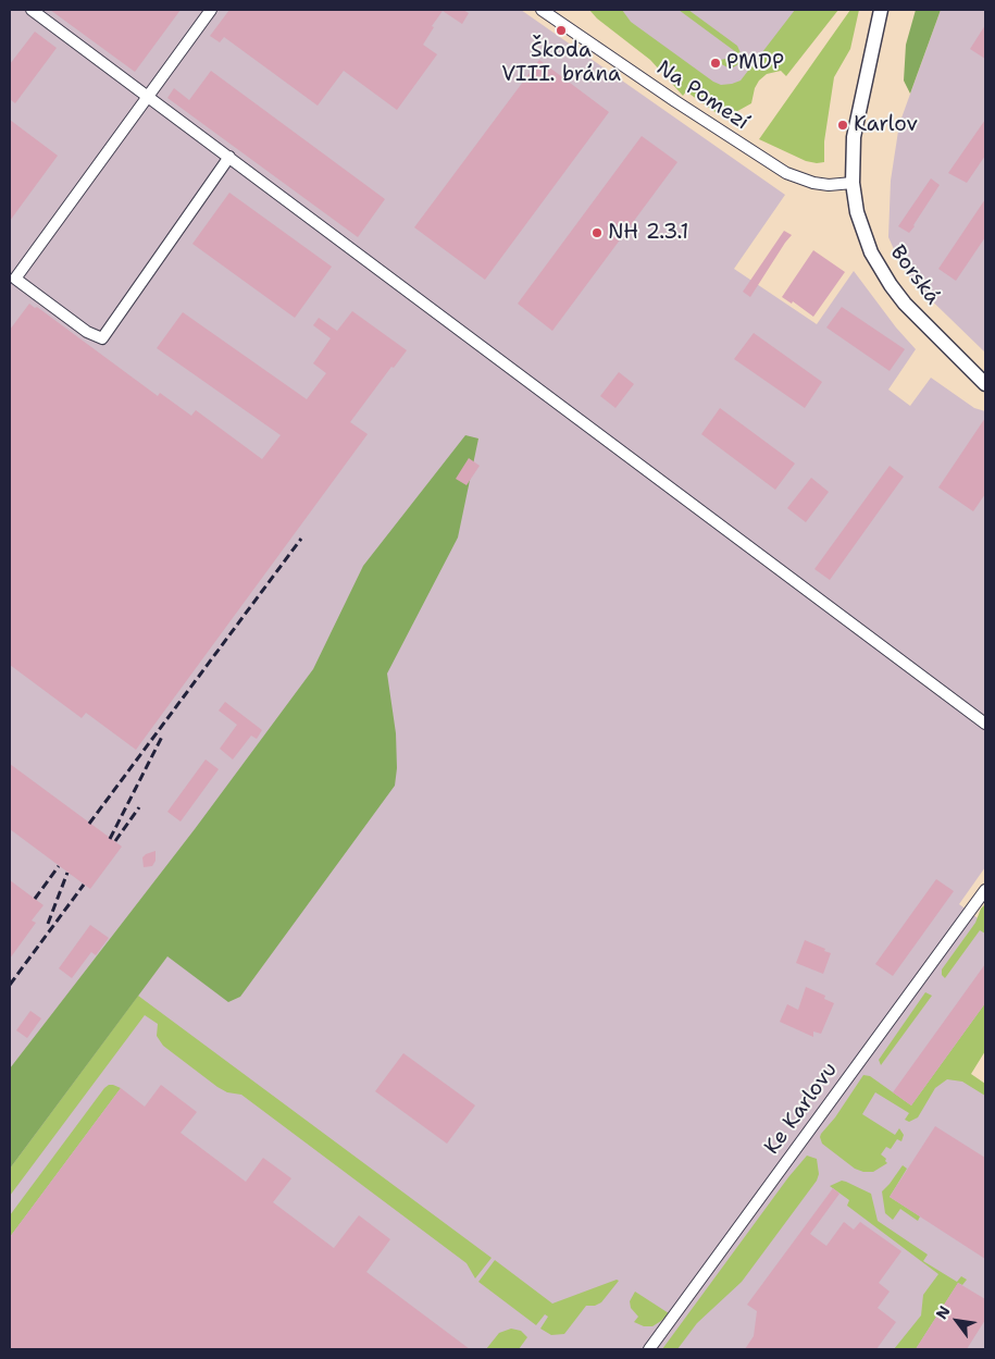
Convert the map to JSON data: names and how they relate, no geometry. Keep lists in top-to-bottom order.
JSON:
{
  "streets": {
    "street": ["Na Pomezí", "Borská", "Ke Karlovu"]
  },
  "crossings": [
    ["Na Pomezí", "Borská"]
  ],
  "places": [
    "Škoda VIII. brána",
    "PMDP",
    "Karlov",
    "NH 2.3.1"
  ],
  "north": "top left"
}
